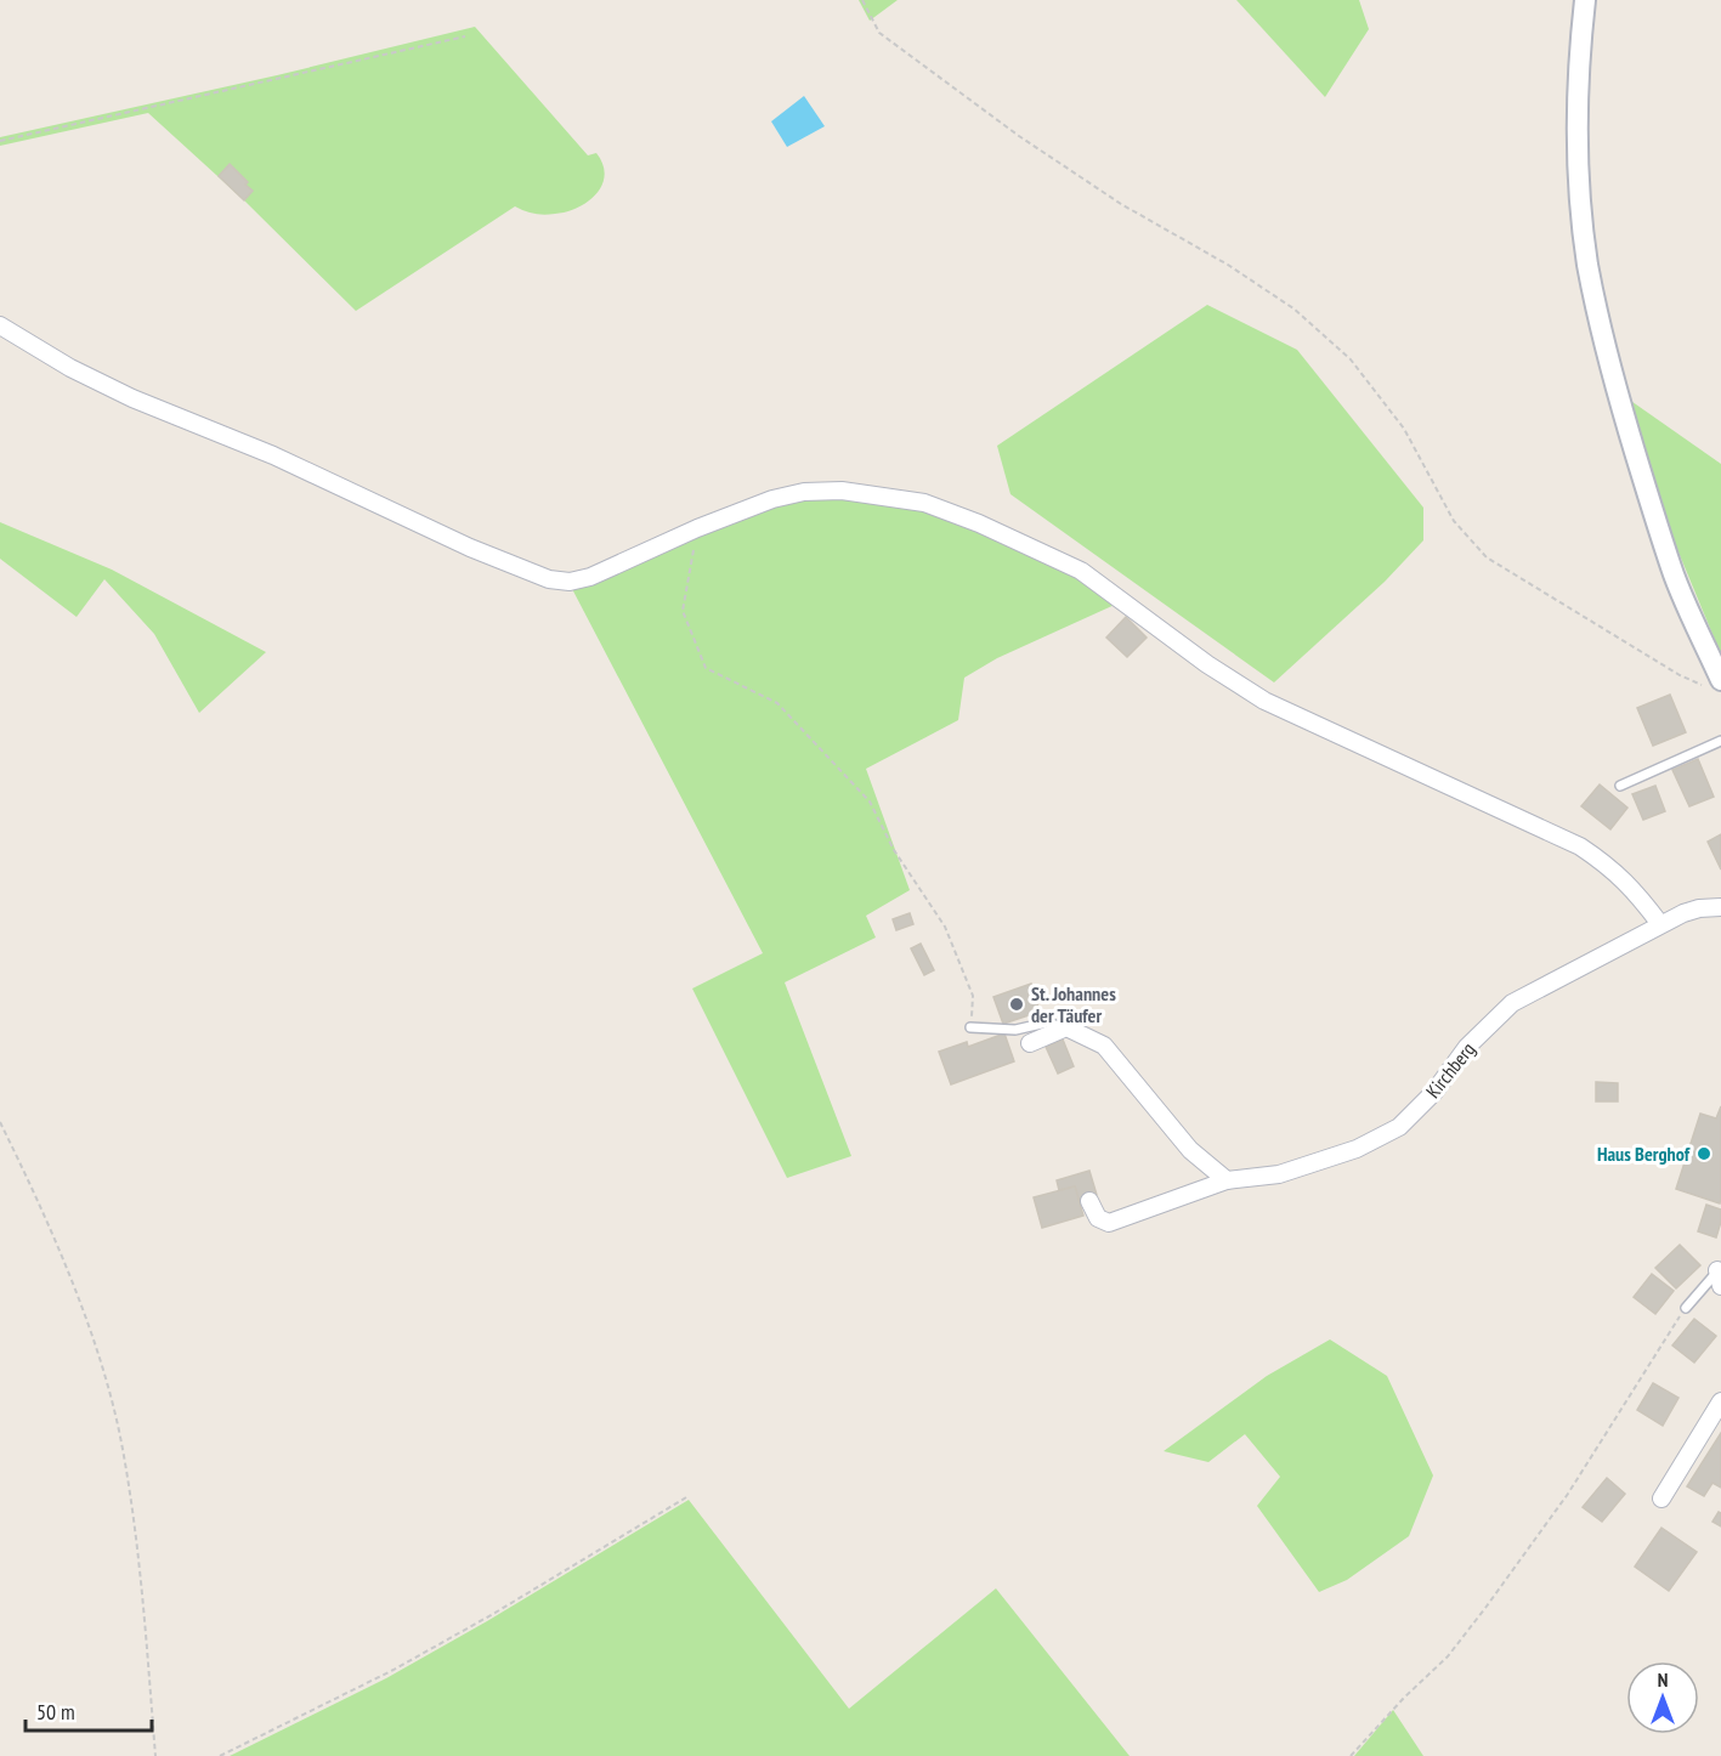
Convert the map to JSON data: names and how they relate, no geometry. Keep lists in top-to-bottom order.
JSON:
{
  "streets": {
    "street": ["Kirchberg"]
  },
  "places": ["St. Johannes der Täufer", "Haus Berghof"],
  "scale_bar": "50 m",
  "north": "top"
}
